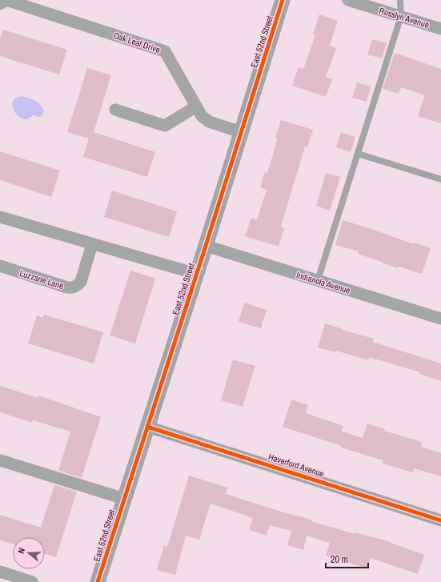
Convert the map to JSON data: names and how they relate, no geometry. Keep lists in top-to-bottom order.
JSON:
{
  "streets": {
    "street": [
      "Rosslyn Avenue",
      "East 52nd Street",
      "Oak Leaf Drive",
      "Luzzane Lane",
      "Indianola Avenue",
      "Haverford Avenue"
    ]
  },
  "crossings": [
    ["East 52nd Street", "Indianola Avenue"],
    ["East 52nd Street", "Haverford Avenue"]
  ],
  "scale_bar": "20 m",
  "north": "left"
}
